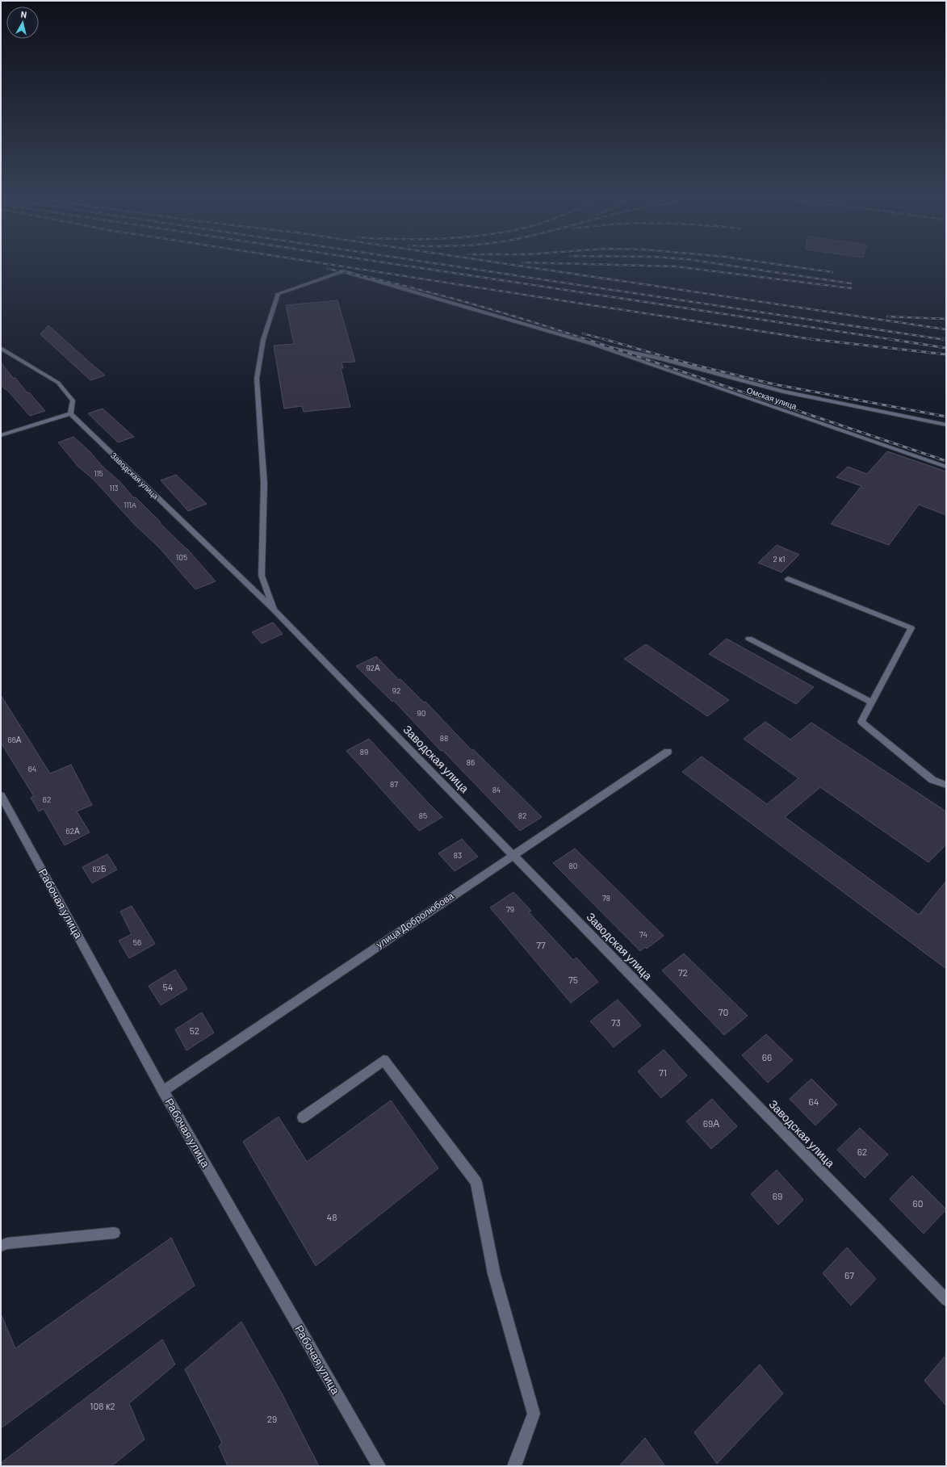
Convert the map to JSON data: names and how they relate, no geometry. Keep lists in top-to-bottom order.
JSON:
{
  "streets": {
    "street": [
      "Омская улица",
      "Заводская улица",
      "Рабочая улица",
      "улица Добролюбова"
    ]
  },
  "crossings": [
    ["Омская улица", "Заводская улица"],
    ["Заводская улица", "улица Добролюбова"],
    ["Рабочая улица", "улица Добролюбова"]
  ],
  "house_numbers": [
    "115",
    "113",
    "111А",
    "105",
    "2 к1",
    "92А",
    "92",
    "90",
    "88",
    "66А",
    "89",
    "86",
    "64",
    "87",
    "84",
    "62",
    "85",
    "82",
    "62А",
    "83",
    "80",
    "62Б",
    "78",
    "79",
    "74",
    "56",
    "77",
    "72",
    "75",
    "54",
    "70",
    "73",
    "52",
    "66",
    "71",
    "64",
    "69А",
    "62",
    "69",
    "60",
    "48",
    "67",
    "108 к2",
    "29"
  ],
  "north": "top"
}
